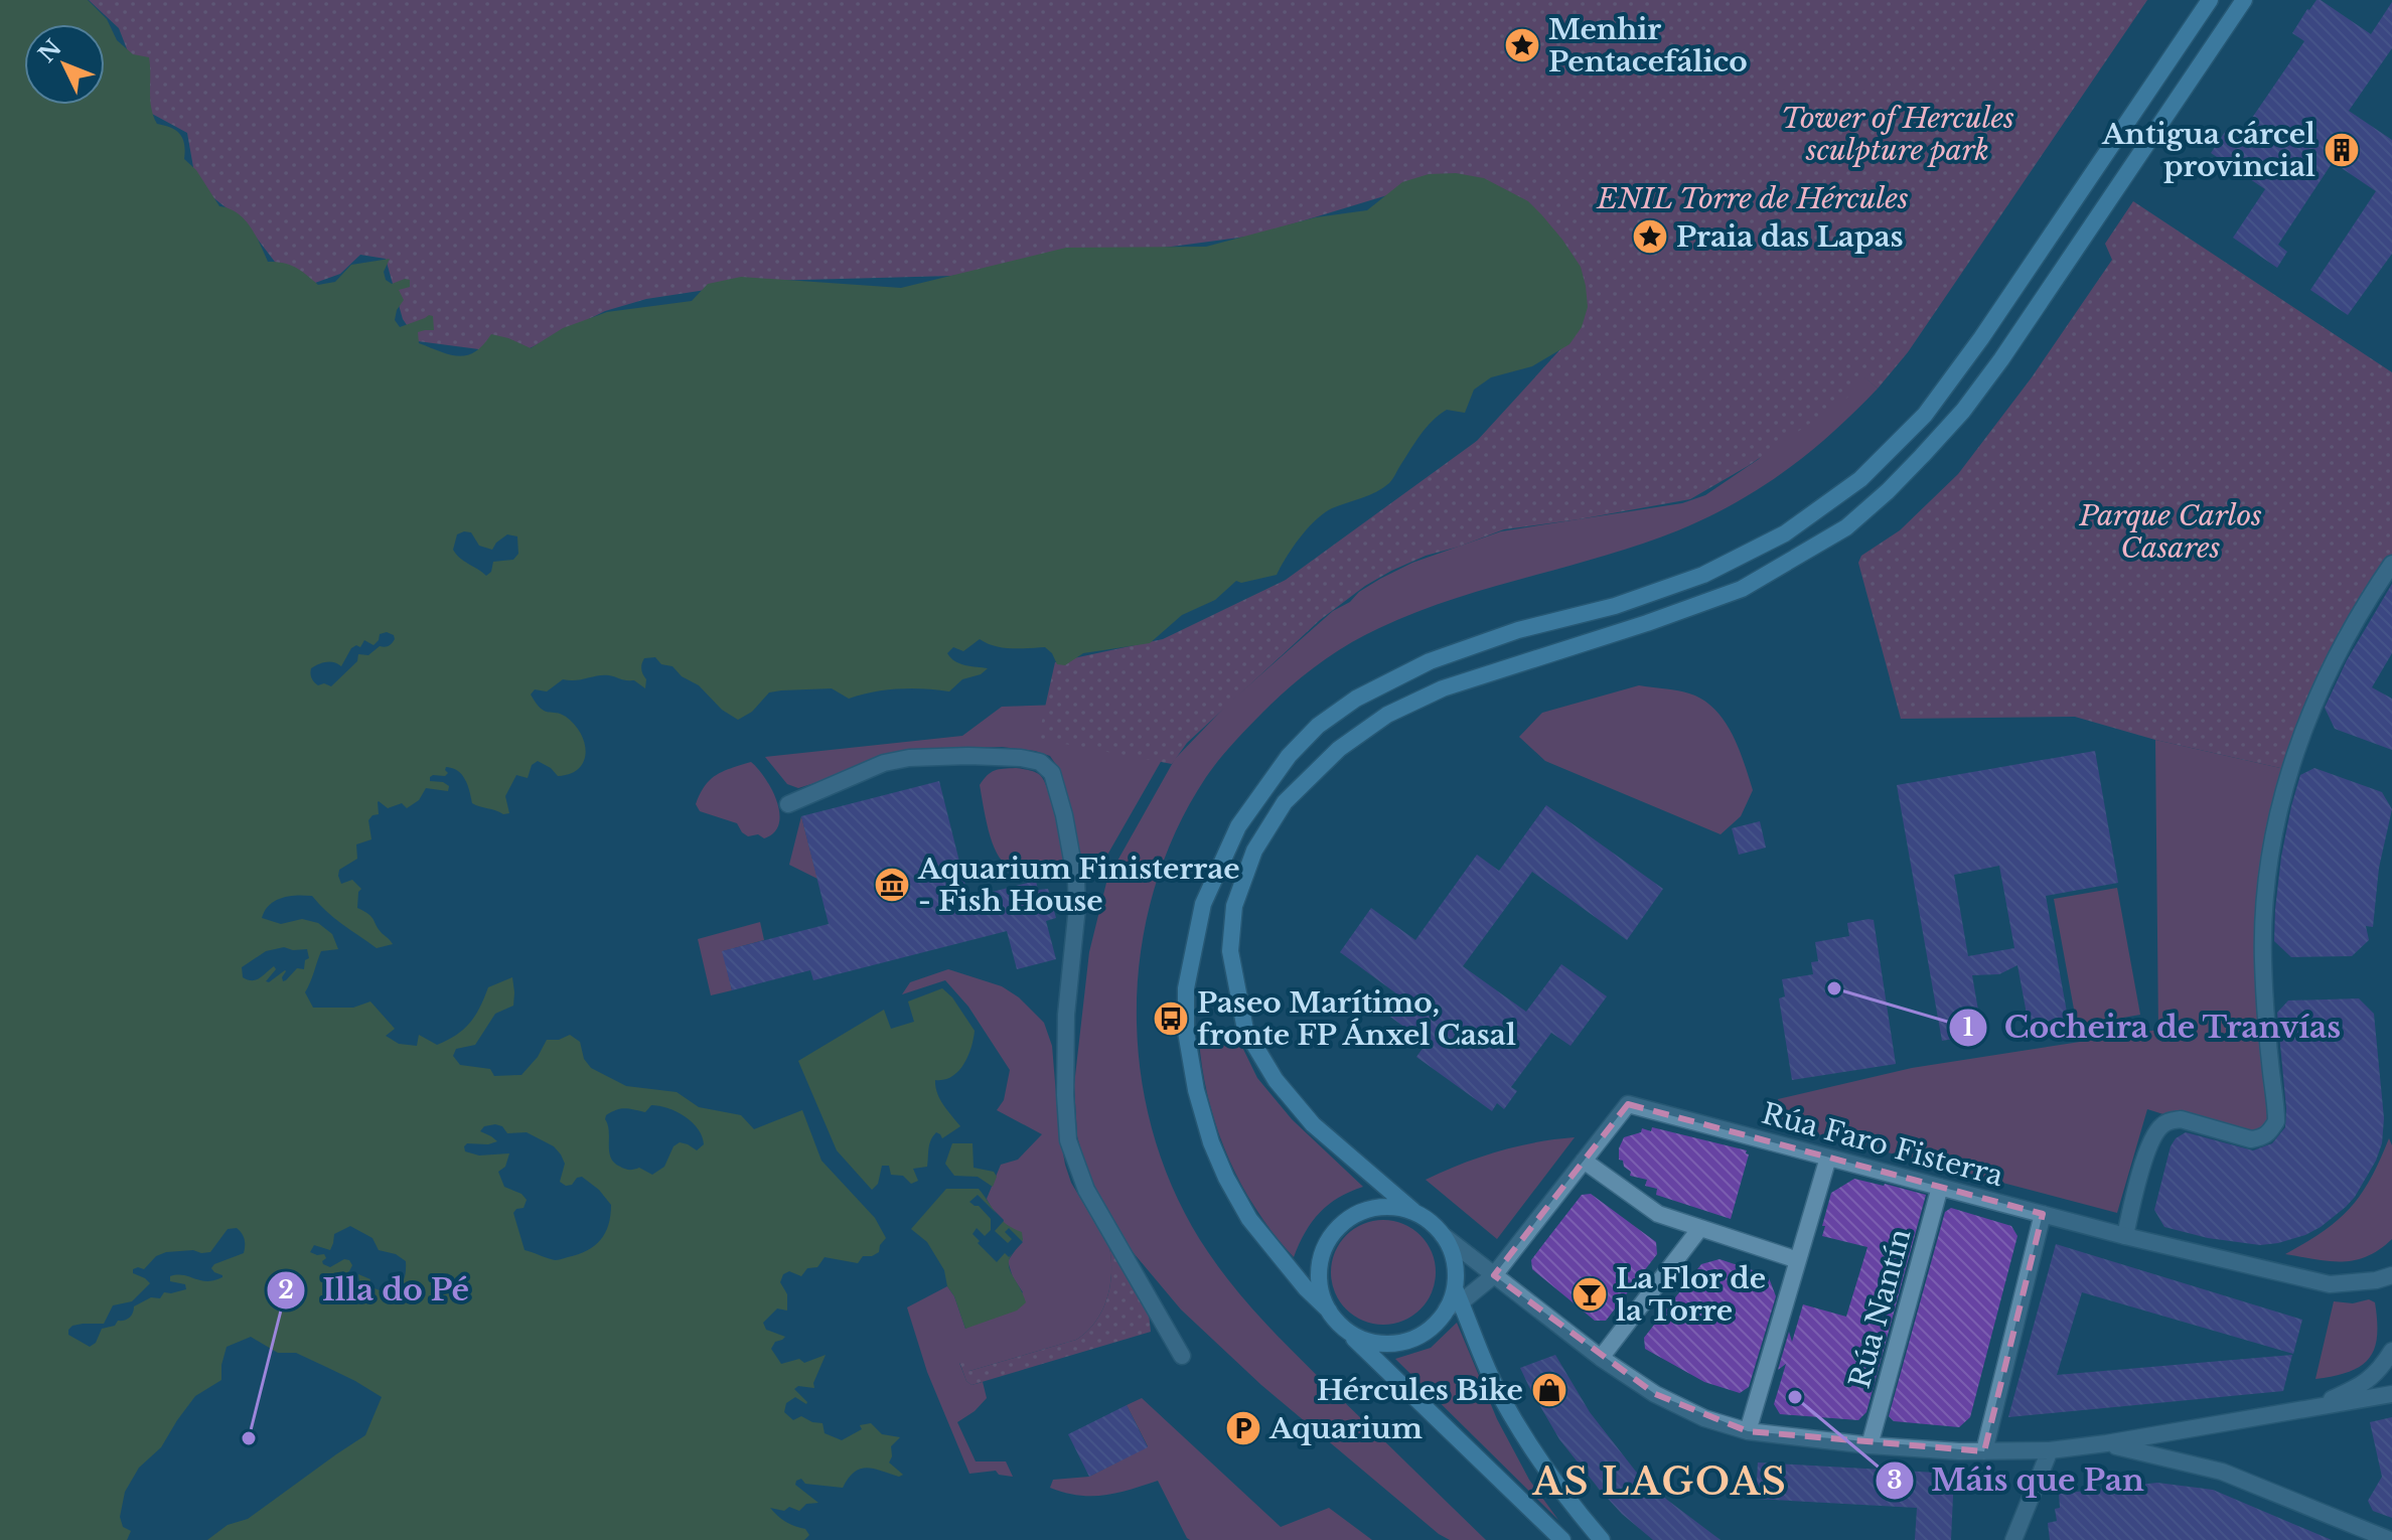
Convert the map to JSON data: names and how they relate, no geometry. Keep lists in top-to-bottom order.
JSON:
{
  "streets": {
    "street": ["Rúa Faro Fisterra", "Rúa Nantín"]
  },
  "crossings": [
    ["Rúa Faro Fisterra", "Rúa Nantín"]
  ],
  "districts": ["AS LAGOAS"],
  "parks": ["Tower of Hercules sculpture park", "ENIL Torre de Hércules", "Parque Carlos Casares"],
  "places": {
    "place": ["Menhir Pentacefálico", "Praia das Lapas"],
    "building": ["Antigua cárcel provincial"],
    "museum": ["Aquarium Finisterrae - Fish House"],
    "other": ["Cocheira de Tranvías", "Máis que Pan", "Illa do Pé"],
    "bus stop": ["Paseo Marítimo, fronte FP Ánxel Casal"],
    "bar": ["La Flor de la Torre"],
    "shop": ["Hércules Bike"],
    "parking": ["Aquarium"]
  },
  "north": "top left"
}
